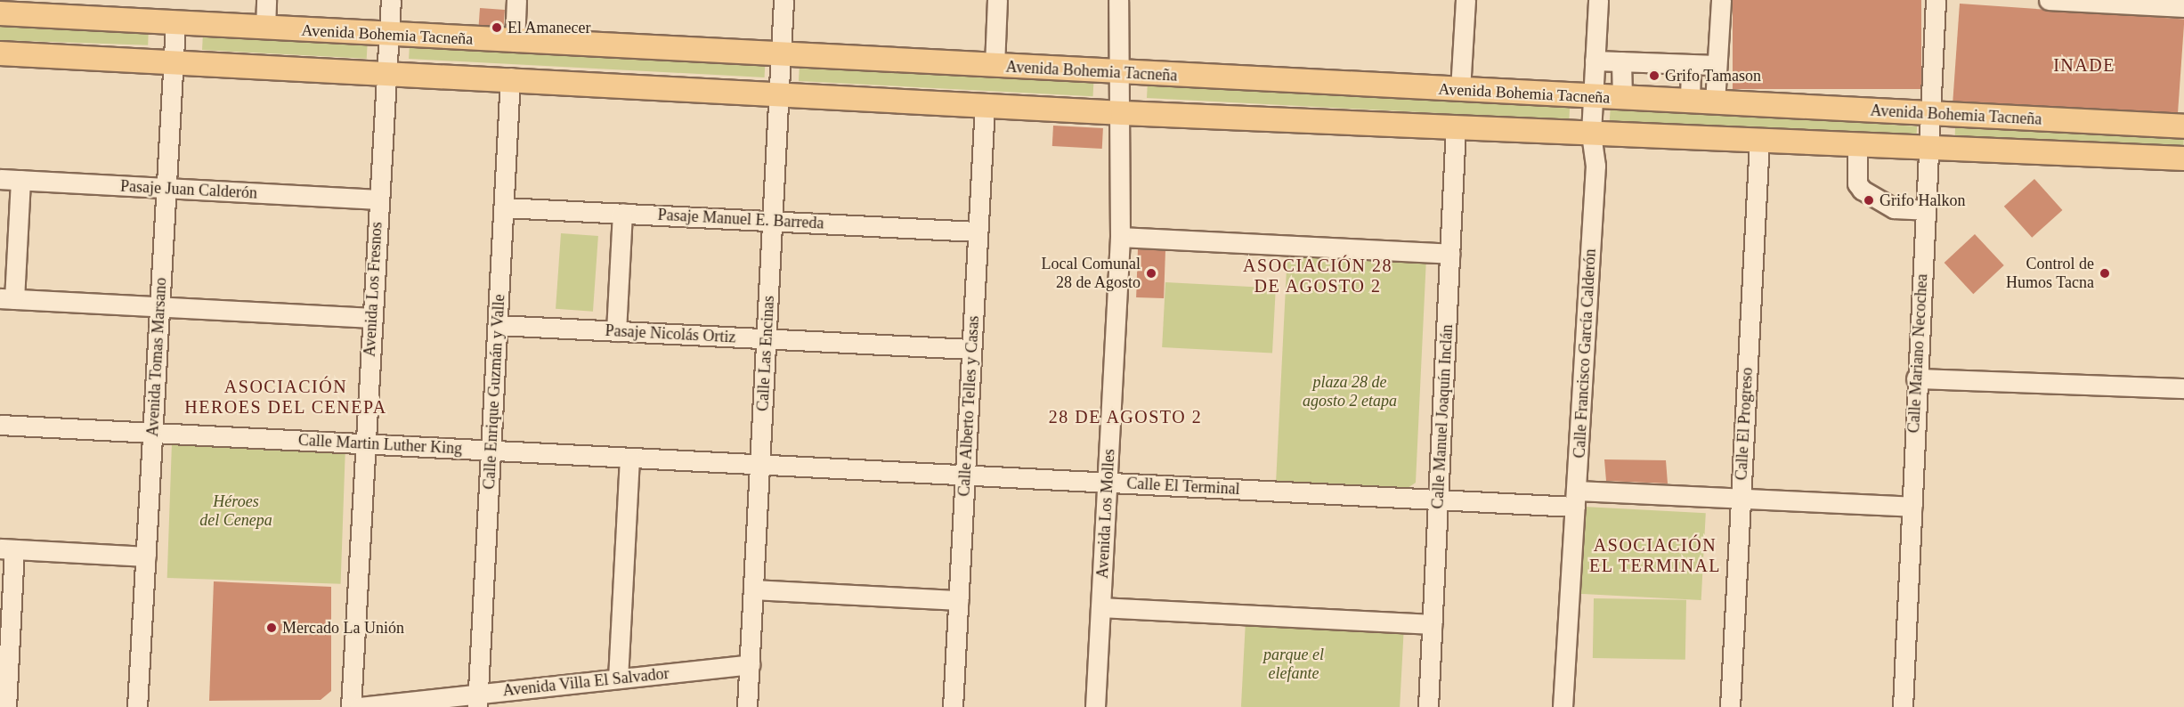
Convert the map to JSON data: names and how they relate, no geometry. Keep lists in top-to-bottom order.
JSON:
{
  "streets": {
    "main road": ["Avenida Bohemia Tacneña"],
    "street": [
      "Pasaje Juan Calderón",
      "Pasaje Manuel E. Barreda",
      "Avenida Los Fresnos",
      "Pasaje Nicolás Ortiz",
      "Calle Las Encinas",
      "Calle Francisco García Calderón",
      "Calle Mariano Necochea",
      "Avenida Tomas Marsano",
      "Calle Enrique Guzmán y Valle",
      "Calle Alberto Telles y Casas",
      "Calle Manuel Joaquín Inclán",
      "Calle El Progreso",
      "Calle Martin Luther King",
      "Calle El Terminal",
      "Avenida Los Molles",
      "Avenida Villa El Salvador"
    ]
  },
  "crossings": [
    ["Avenida Bohemia Tacneña", "Avenida Los Fresnos"],
    ["Avenida Bohemia Tacneña", "Calle Las Encinas"],
    ["Avenida Bohemia Tacneña", "Calle Francisco García Calderón"],
    ["Avenida Bohemia Tacneña", "Calle Mariano Necochea"],
    ["Avenida Bohemia Tacneña", "Avenida Tomas Marsano"],
    ["Avenida Bohemia Tacneña", "Calle Enrique Guzmán y Valle"],
    ["Avenida Bohemia Tacneña", "Calle Alberto Telles y Casas"],
    ["Avenida Bohemia Tacneña", "Calle Manuel Joaquín Inclán"],
    ["Avenida Bohemia Tacneña", "Calle El Progreso"],
    ["Avenida Bohemia Tacneña", "Avenida Los Molles"],
    ["Pasaje Juan Calderón", "Avenida Los Fresnos"],
    ["Pasaje Juan Calderón", "Avenida Tomas Marsano"],
    ["Pasaje Manuel E. Barreda", "Calle Las Encinas"],
    ["Pasaje Manuel E. Barreda", "Calle Enrique Guzmán y Valle"],
    ["Pasaje Manuel E. Barreda", "Calle Alberto Telles y Casas"],
    ["Avenida Los Fresnos", "Calle Martin Luther King"],
    ["Pasaje Nicolás Ortiz", "Calle Las Encinas"],
    ["Pasaje Nicolás Ortiz", "Calle Enrique Guzmán y Valle"],
    ["Pasaje Nicolás Ortiz", "Calle Alberto Telles y Casas"],
    ["Calle Las Encinas", "Calle Martin Luther King"],
    ["Calle Las Encinas", "Calle El Terminal"],
    ["Calle Las Encinas", "Avenida Villa El Salvador"],
    ["Calle Francisco García Calderón", "Calle El Terminal"],
    ["Calle Mariano Necochea", "Calle El Terminal"],
    ["Avenida Tomas Marsano", "Calle Martin Luther King"],
    ["Calle Enrique Guzmán y Valle", "Calle Martin Luther King"],
    ["Calle Enrique Guzmán y Valle", "Avenida Villa El Salvador"],
    ["Calle Alberto Telles y Casas", "Calle El Terminal"],
    ["Calle Manuel Joaquín Inclán", "Calle El Terminal"],
    ["Calle El Progreso", "Calle El Terminal"],
    ["Calle Martin Luther King", "Calle El Terminal"],
    ["Calle El Terminal", "Avenida Los Molles"]
  ],
  "districts": [
    "INADE",
    "ASOCIACIÓN 28 DE AGOSTO 2",
    "ASOCIACIÓN HEROES DEL CENEPA",
    "28 DE AGOSTO 2",
    "ASOCIACIÓN EL TERMINAL"
  ],
  "parks": ["plaza 28 de agosto 2 etapa", "Héroes del Cenepa", "parque el elefante"],
  "places": [
    "El Amanecer",
    "Grifo Tamason",
    "Grifo Halkon",
    "Local Comunal 28 de Agosto",
    "Control de Humos Tacna",
    "Mercado La Unión"
  ]
}
